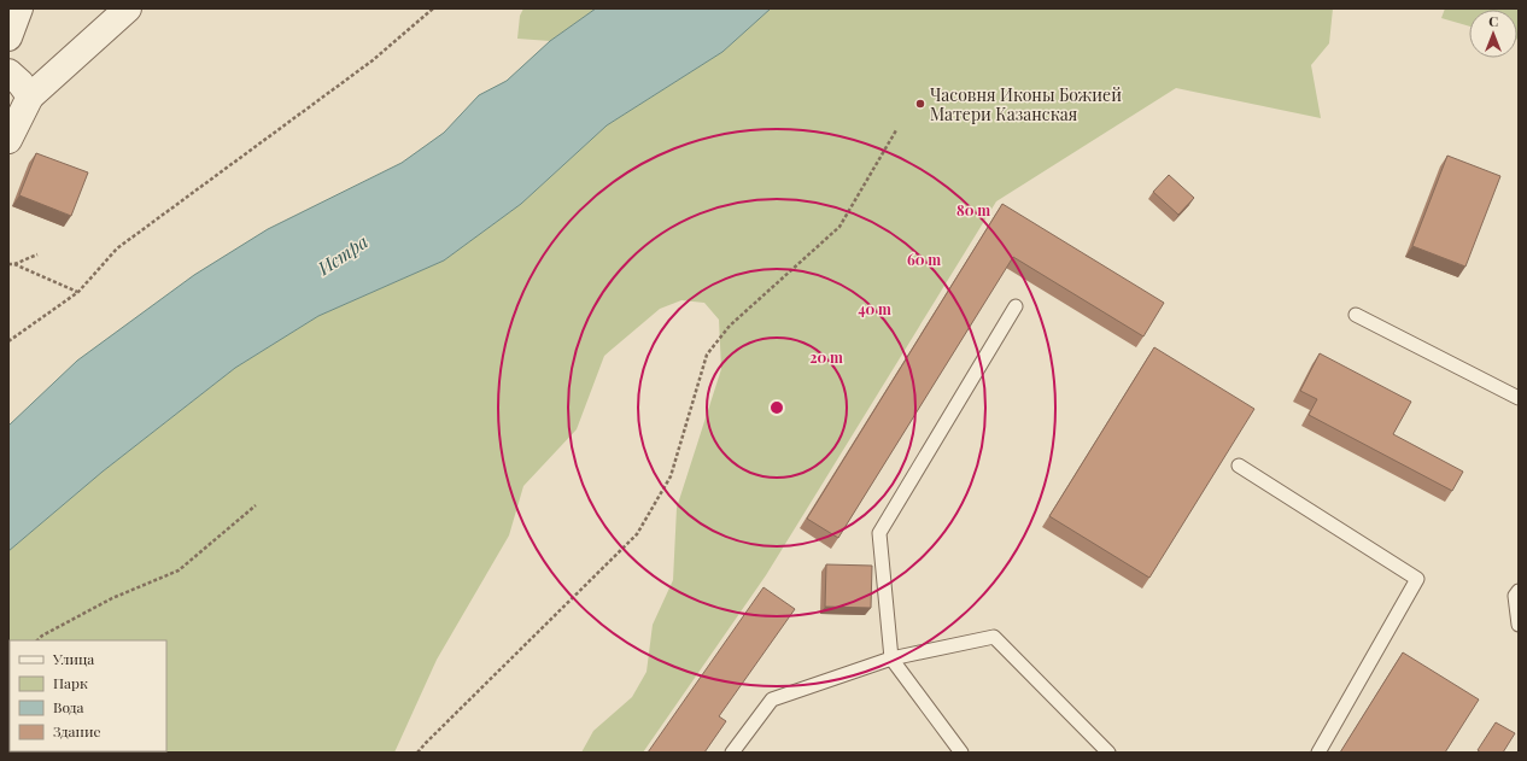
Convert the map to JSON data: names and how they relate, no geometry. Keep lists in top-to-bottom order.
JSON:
{
  "water": ["Истра"],
  "places": ["Часовня Иконы Божией Матери Казанская"],
  "legend": [
    "Улица",
    "Парк",
    "Вода",
    "Здание"
  ],
  "north": "top",
  "rings": [
    "80 m",
    "60 m",
    "40 m",
    "20 m"
  ]
}
